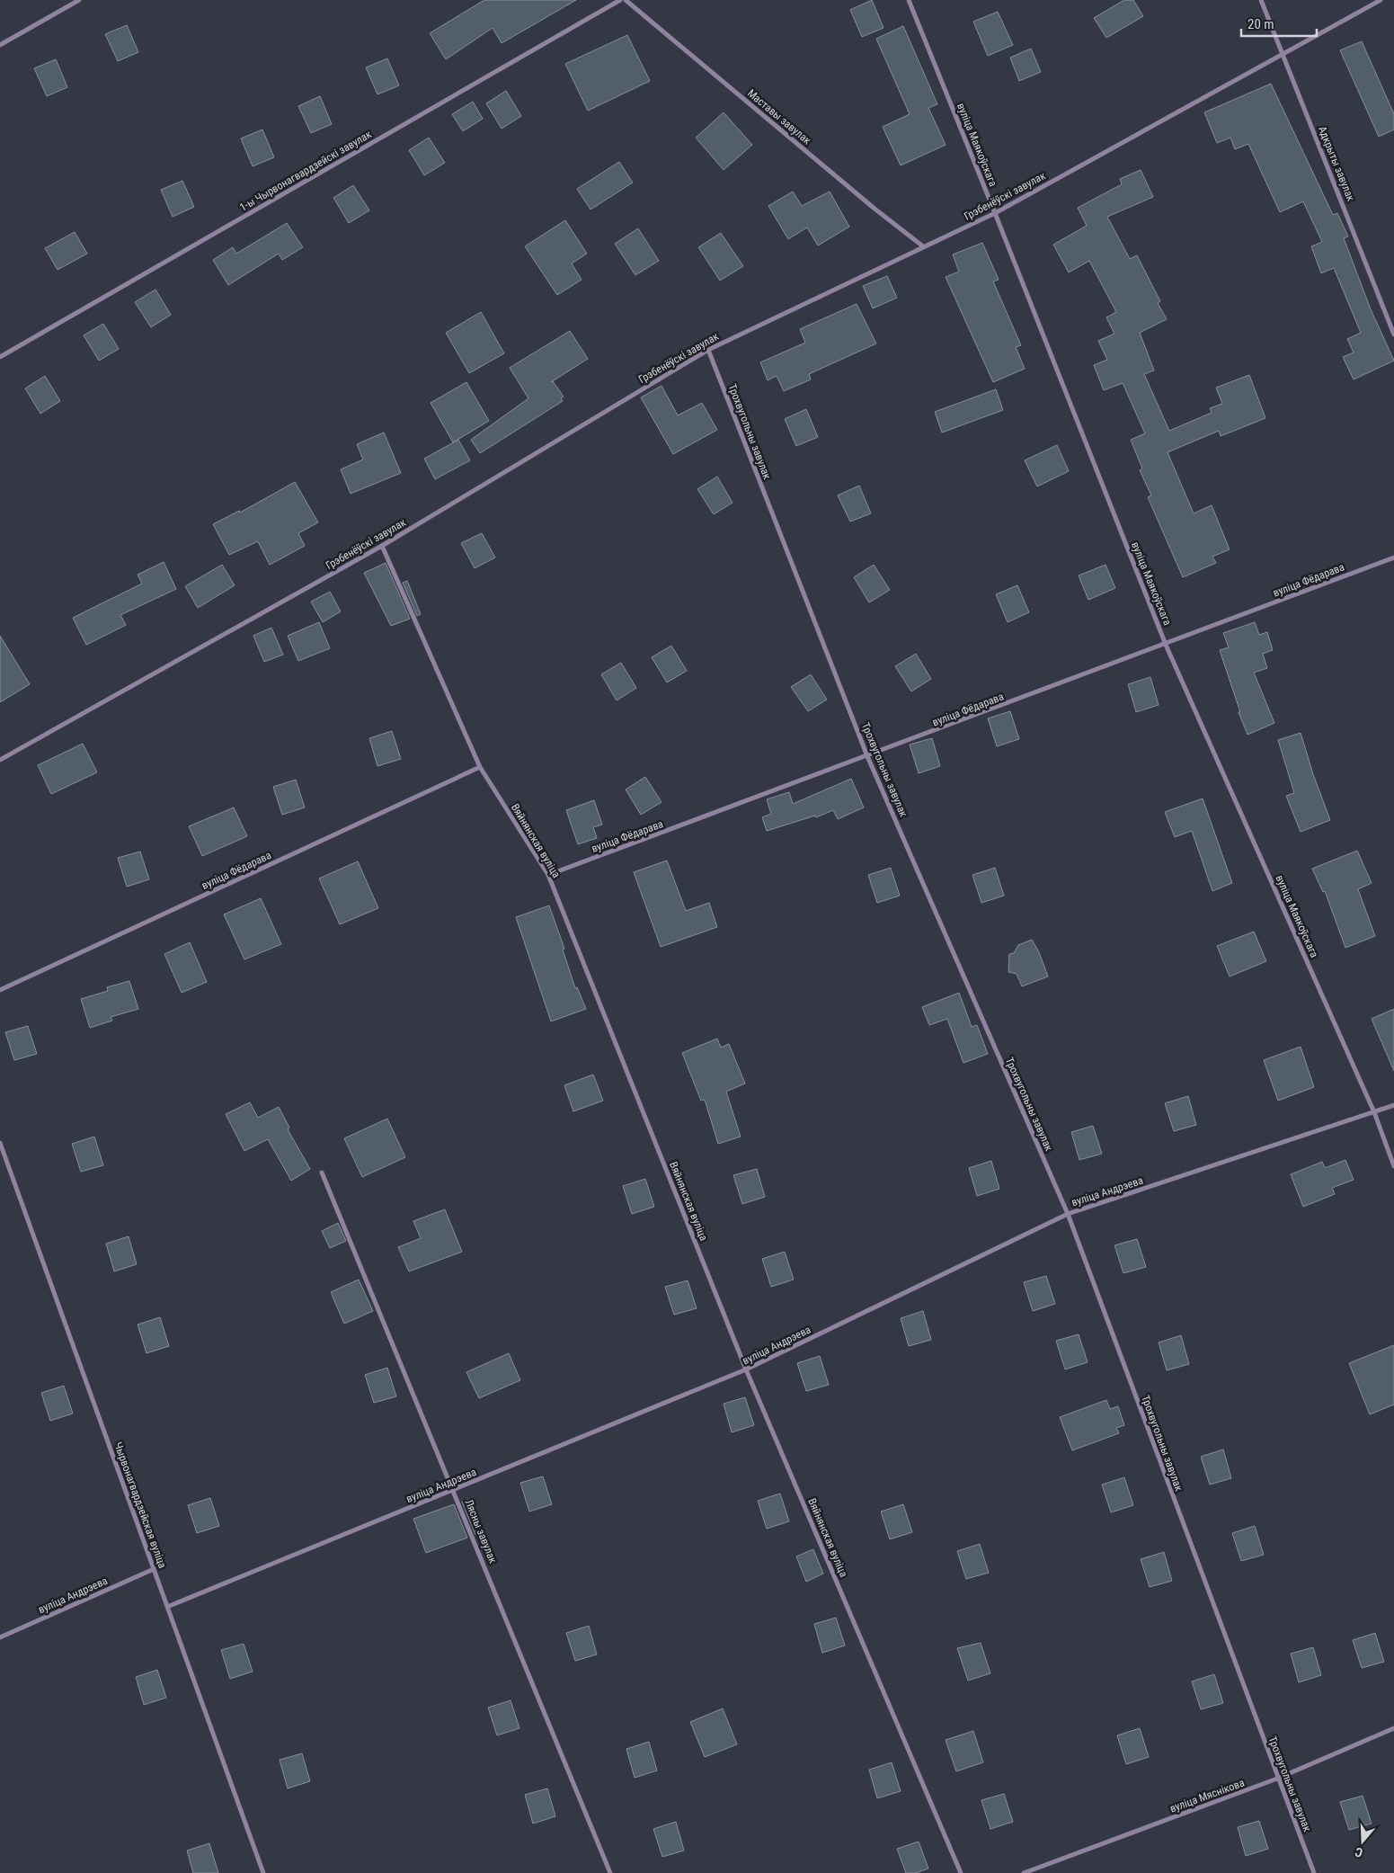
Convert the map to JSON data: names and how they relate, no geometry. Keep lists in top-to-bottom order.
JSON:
{
  "streets": {
    "street": [
      "Маставы завулак",
      "вуліца Маякоўскага",
      "Адкрыты завулак",
      "1-ы Чырвонагвардзейскі завулак",
      "Грэбенёўскі завулак",
      "Трохвугольны завулак",
      "вуліца Фёдарава",
      "Вяйнянская вуліца",
      "вуліца Андрэева",
      "Чырвонагвардзейская вуліца",
      "Лясны завулак",
      "вуліца Мяснікова"
    ]
  },
  "crossings": [
    ["Маставы завулак", "Грэбенёўскі завулак"],
    ["вуліца Маякоўскага", "Грэбенёўскі завулак"],
    ["вуліца Маякоўскага", "вуліца Фёдарава"],
    ["вуліца Маякоўскага", "вуліца Андрэева"],
    ["Адкрыты завулак", "Грэбенёўскі завулак"],
    ["Грэбенёўскі завулак", "Трохвугольны завулак"],
    ["Грэбенёўскі завулак", "Вяйнянская вуліца"],
    ["Трохвугольны завулак", "вуліца Фёдарава"],
    ["Трохвугольны завулак", "вуліца Андрэева"],
    ["Трохвугольны завулак", "вуліца Мяснікова"],
    ["вуліца Фёдарава", "Вяйнянская вуліца"],
    ["Вяйнянская вуліца", "вуліца Андрэева"],
    ["вуліца Андрэева", "Чырвонагвардзейская вуліца"],
    ["вуліца Андрэева", "Лясны завулак"]
  ],
  "scale_bar": "20 m",
  "north": "bottom"
}
